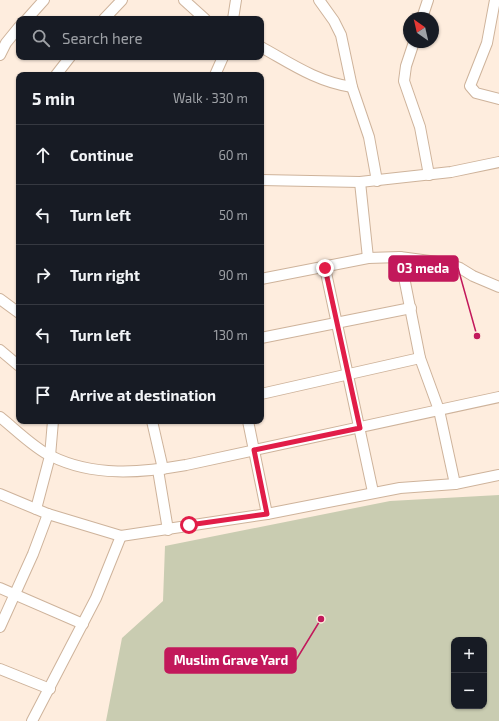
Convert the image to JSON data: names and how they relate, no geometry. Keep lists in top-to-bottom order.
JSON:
{
  "places": ["03 meda", "Muslim Grave Yard"],
  "north": "top left",
  "page": {
    "search": "Search here",
    "heading": ["5 min", "Walk · 330 m"],
    "list": [
      ["Continue", "60 m"],
      ["Turn left", "50 m"],
      ["Turn right", "90 m"],
      ["Turn left", "130 m"],
      "Arrive at destination"
    ],
    "map_buttons": ["+", "−"]
  }
}
